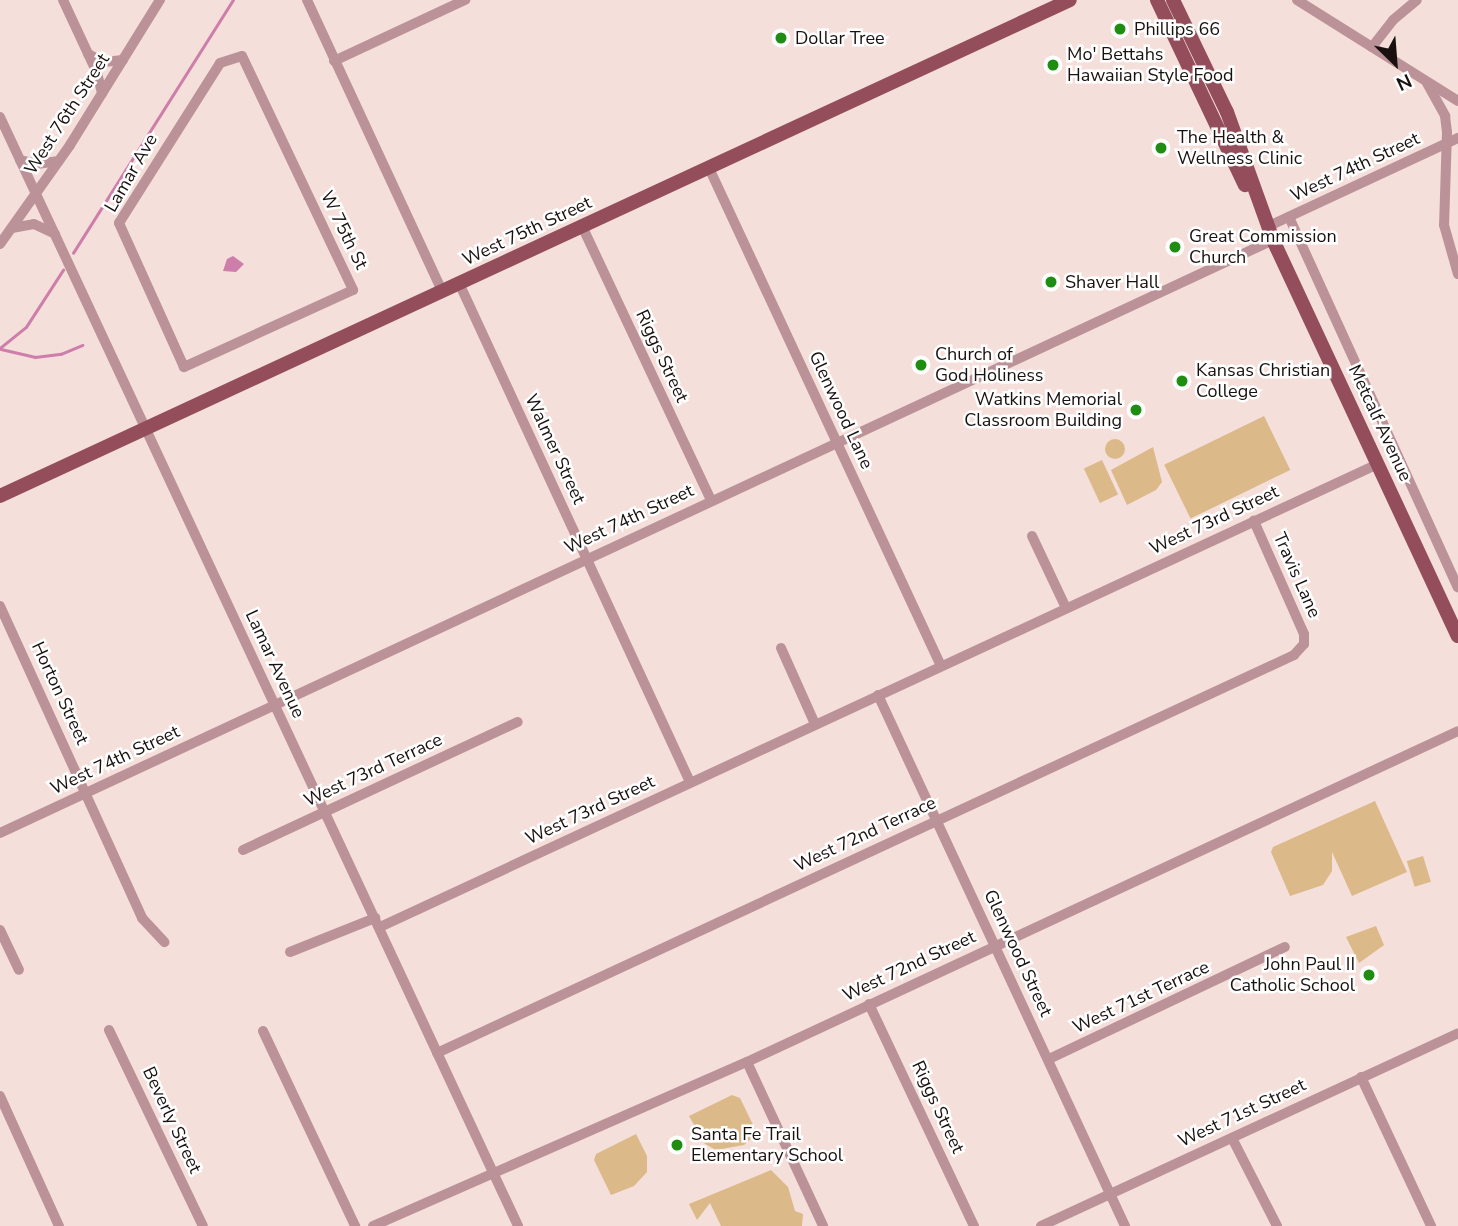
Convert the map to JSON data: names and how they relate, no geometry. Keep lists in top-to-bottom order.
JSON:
{
  "streets": {
    "main road": ["West 75th Street", "Metcalf Avenue"],
    "street": [
      "West 76th Street",
      "West 74th Street",
      "Lamar Ave",
      "W 75th St",
      "Riggs Street",
      "Glenwood Lane",
      "Walmer Street",
      "West 73rd Street",
      "Travis Lane",
      "Lamar Avenue",
      "Horton Street",
      "West 73rd Terrace",
      "West 72nd Terrace",
      "Glenwood Street",
      "West 72nd Street",
      "West 71st Terrace",
      "West 71st Street",
      "Beverly Street"
    ]
  },
  "crossings": [
    ["West 76th Street", "Lamar Avenue"],
    ["West 74th Street", "Riggs Street"],
    ["West 74th Street", "Glenwood Lane"],
    ["West 74th Street", "Metcalf Avenue"],
    ["West 74th Street", "Walmer Street"],
    ["West 74th Street", "Lamar Avenue"],
    ["West 74th Street", "Horton Street"],
    ["Lamar Ave", "W 75th St"],
    ["West 75th Street", "Riggs Street"],
    ["West 75th Street", "Glenwood Lane"],
    ["West 75th Street", "Walmer Street"],
    ["West 75th Street", "Lamar Avenue"],
    ["Riggs Street", "West 72nd Street"],
    ["Glenwood Lane", "West 73rd Street"],
    ["Metcalf Avenue", "West 73rd Street"],
    ["Walmer Street", "West 73rd Street"],
    ["West 73rd Street", "Travis Lane"],
    ["West 73rd Street", "Lamar Avenue"],
    ["West 73rd Street", "Glenwood Street"],
    ["Travis Lane", "West 72nd Terrace"],
    ["Lamar Avenue", "West 73rd Terrace"],
    ["Lamar Avenue", "West 72nd Terrace"],
    ["Lamar Avenue", "West 72nd Street"],
    ["West 72nd Terrace", "Glenwood Street"],
    ["Glenwood Street", "West 72nd Street"],
    ["Glenwood Street", "West 71st Terrace"],
    ["Glenwood Street", "West 71st Street"]
  ],
  "places": [
    "Phillips 66",
    "Dollar Tree",
    "Mo' Bettahs Hawaiian Style Food",
    "The Health & Wellness Clinic",
    "Great Commission Church",
    "Shaver Hall",
    "Church of God Holiness",
    "Kansas Christian College",
    "Watkins Memorial Classroom Building",
    "John Paul II Catholic School",
    "Santa Fe Trail Elementary School"
  ],
  "north": "bottom right"
}
